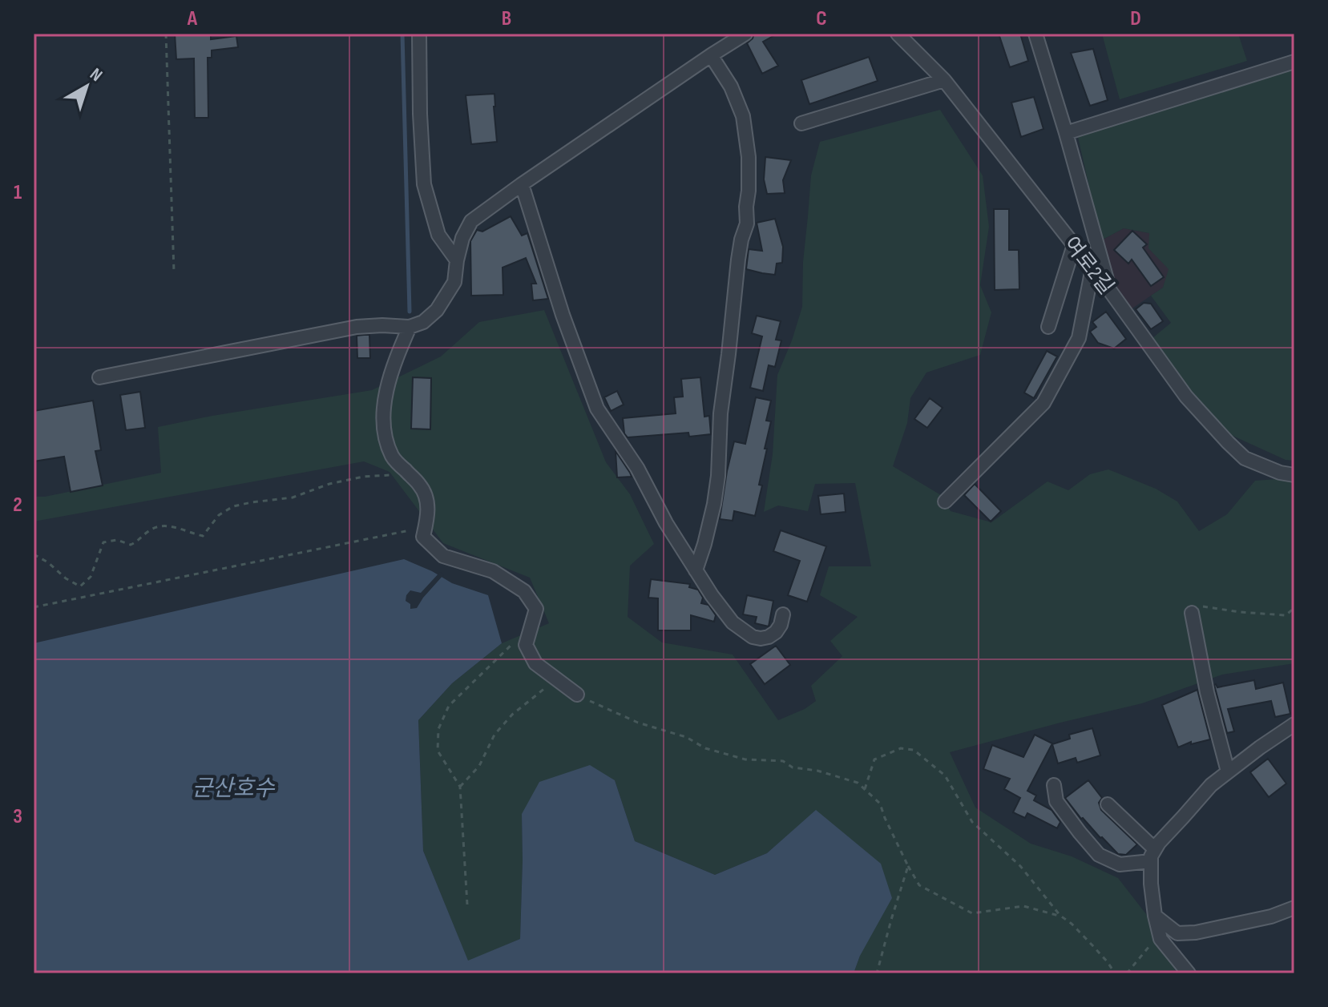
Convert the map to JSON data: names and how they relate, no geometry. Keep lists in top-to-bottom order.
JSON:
{
  "streets": {
    "street": ["여로2길"]
  },
  "water": ["군산호수"],
  "north": "top right",
  "grid": {
    "columns": [
      "A",
      "B",
      "C",
      "D"
    ],
    "rows": ["1", "2", "3"]
  }
}
